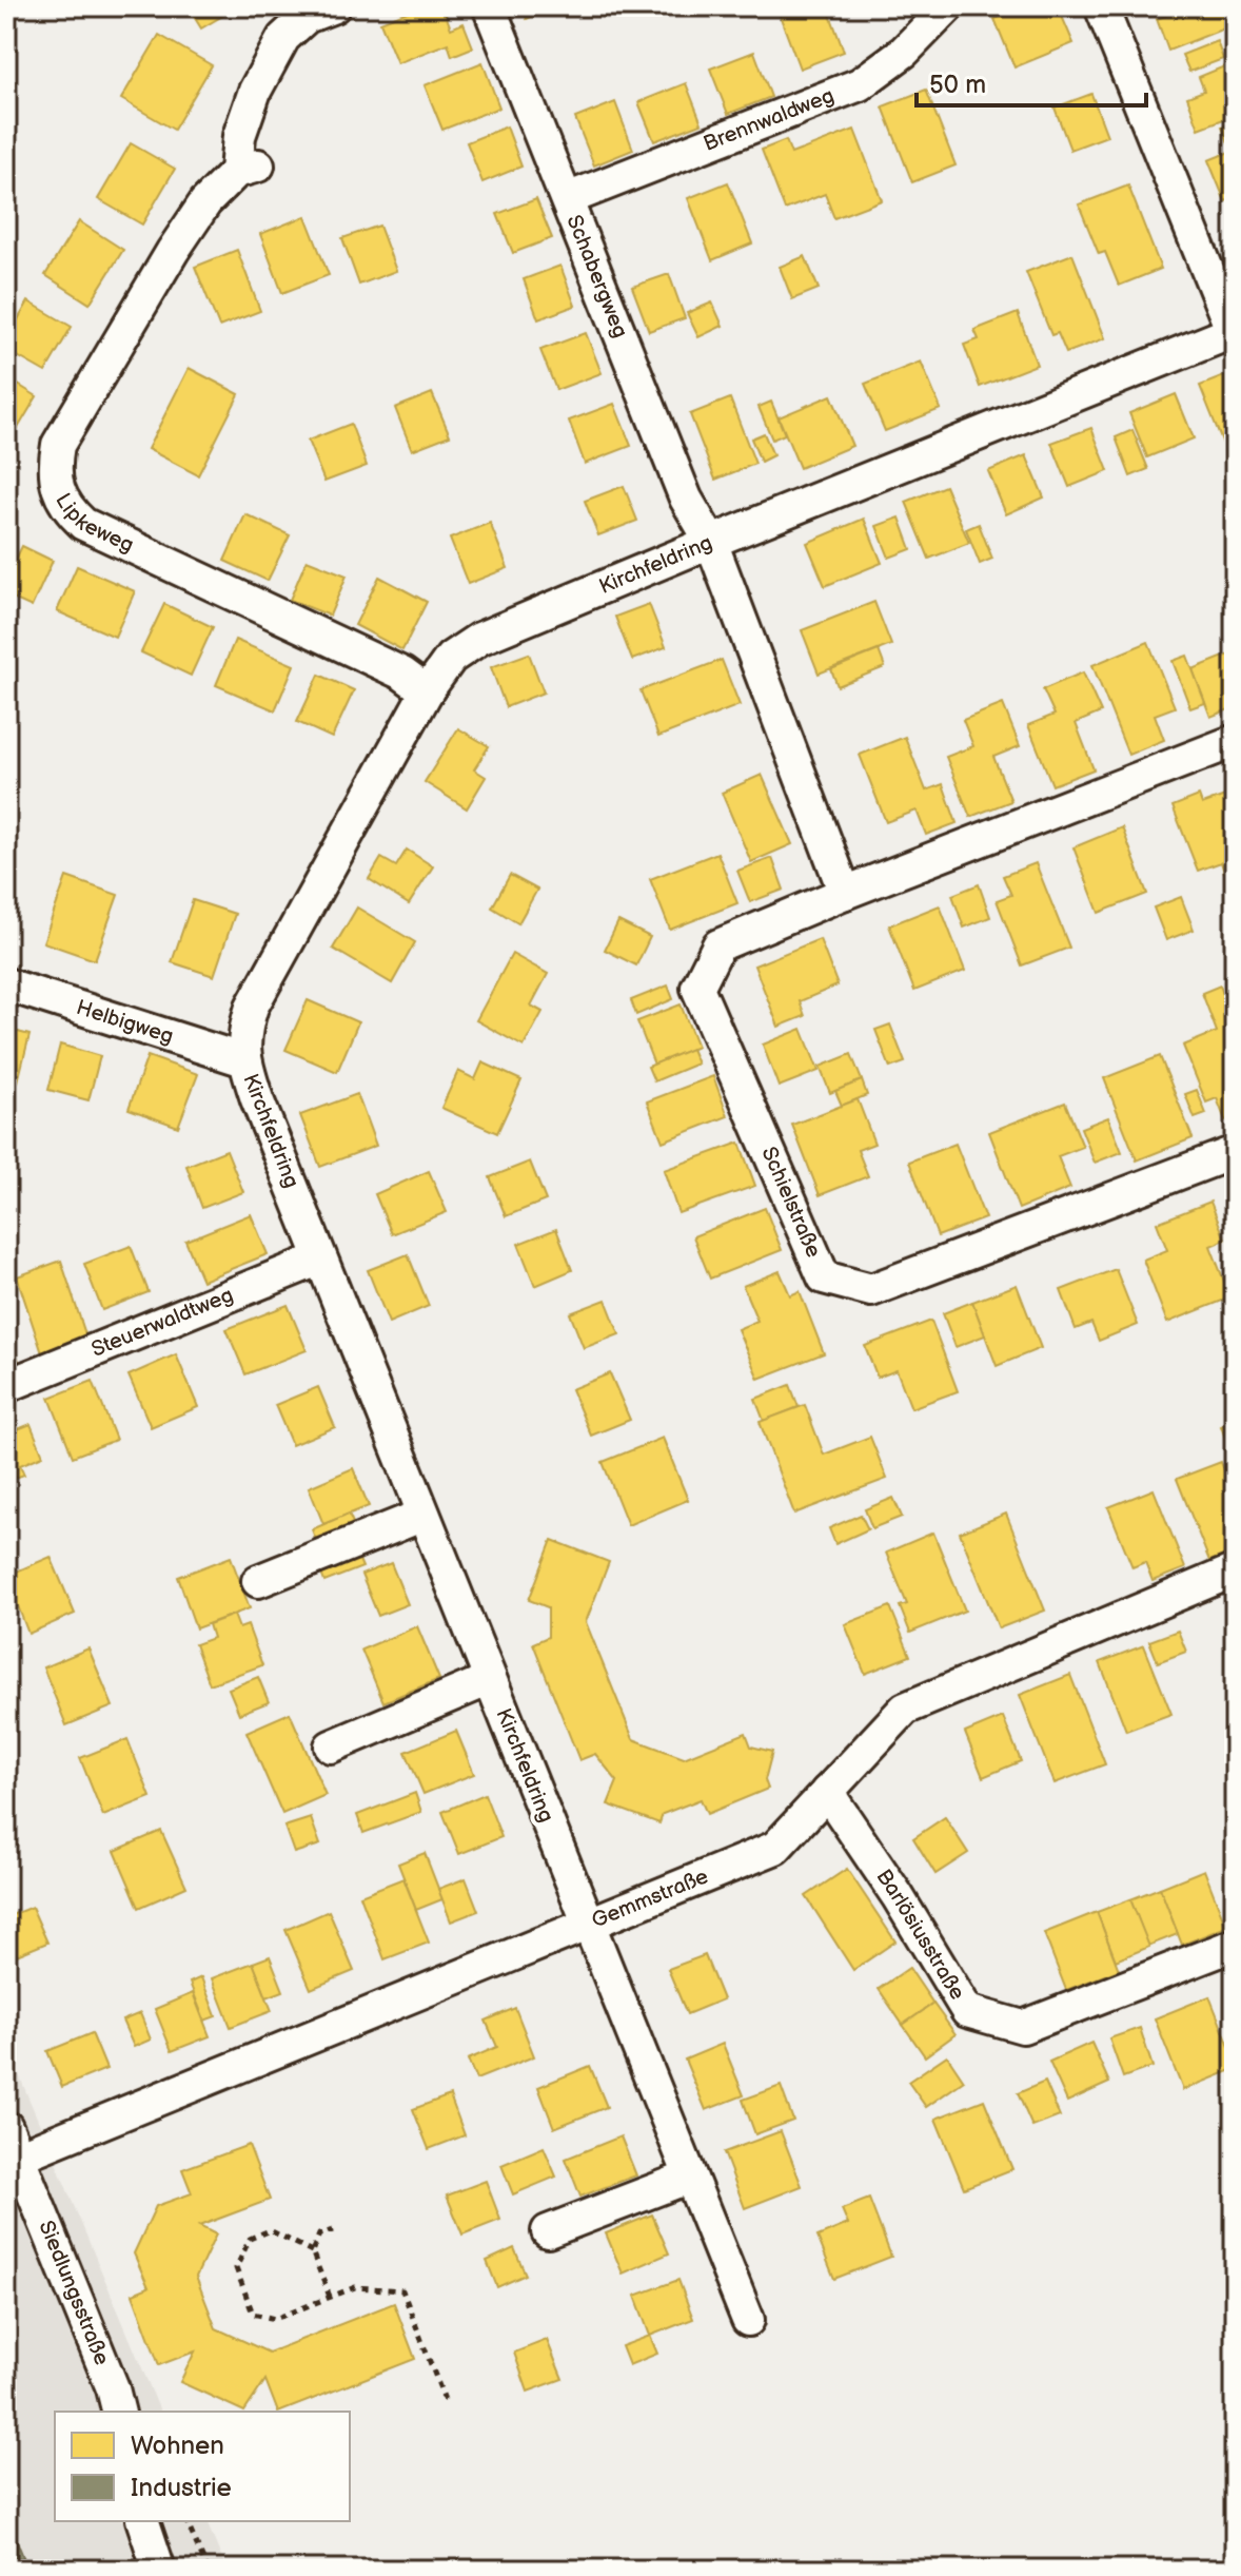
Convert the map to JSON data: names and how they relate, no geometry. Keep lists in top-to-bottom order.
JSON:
{
  "streets": {
    "street": [
      "Brennwaldweg",
      "Schabergweg",
      "Lipkeweg",
      "Kirchfeldring",
      "Helbigweg",
      "Schielstraße",
      "Steuerwaldtweg",
      "Gemmstraße",
      "Barlösiusstraße",
      "Siedlungsstraße"
    ]
  },
  "crossings": [
    ["Brennwaldweg", "Schabergweg"],
    ["Schabergweg", "Kirchfeldring"],
    ["Lipkeweg", "Kirchfeldring"],
    ["Kirchfeldring", "Helbigweg"],
    ["Kirchfeldring", "Steuerwaldtweg"],
    ["Kirchfeldring", "Gemmstraße"],
    ["Gemmstraße", "Barlösiusstraße"],
    ["Gemmstraße", "Siedlungsstraße"]
  ],
  "legend": ["Wohnen", "Industrie"],
  "scale_bar": "50 m"
}
